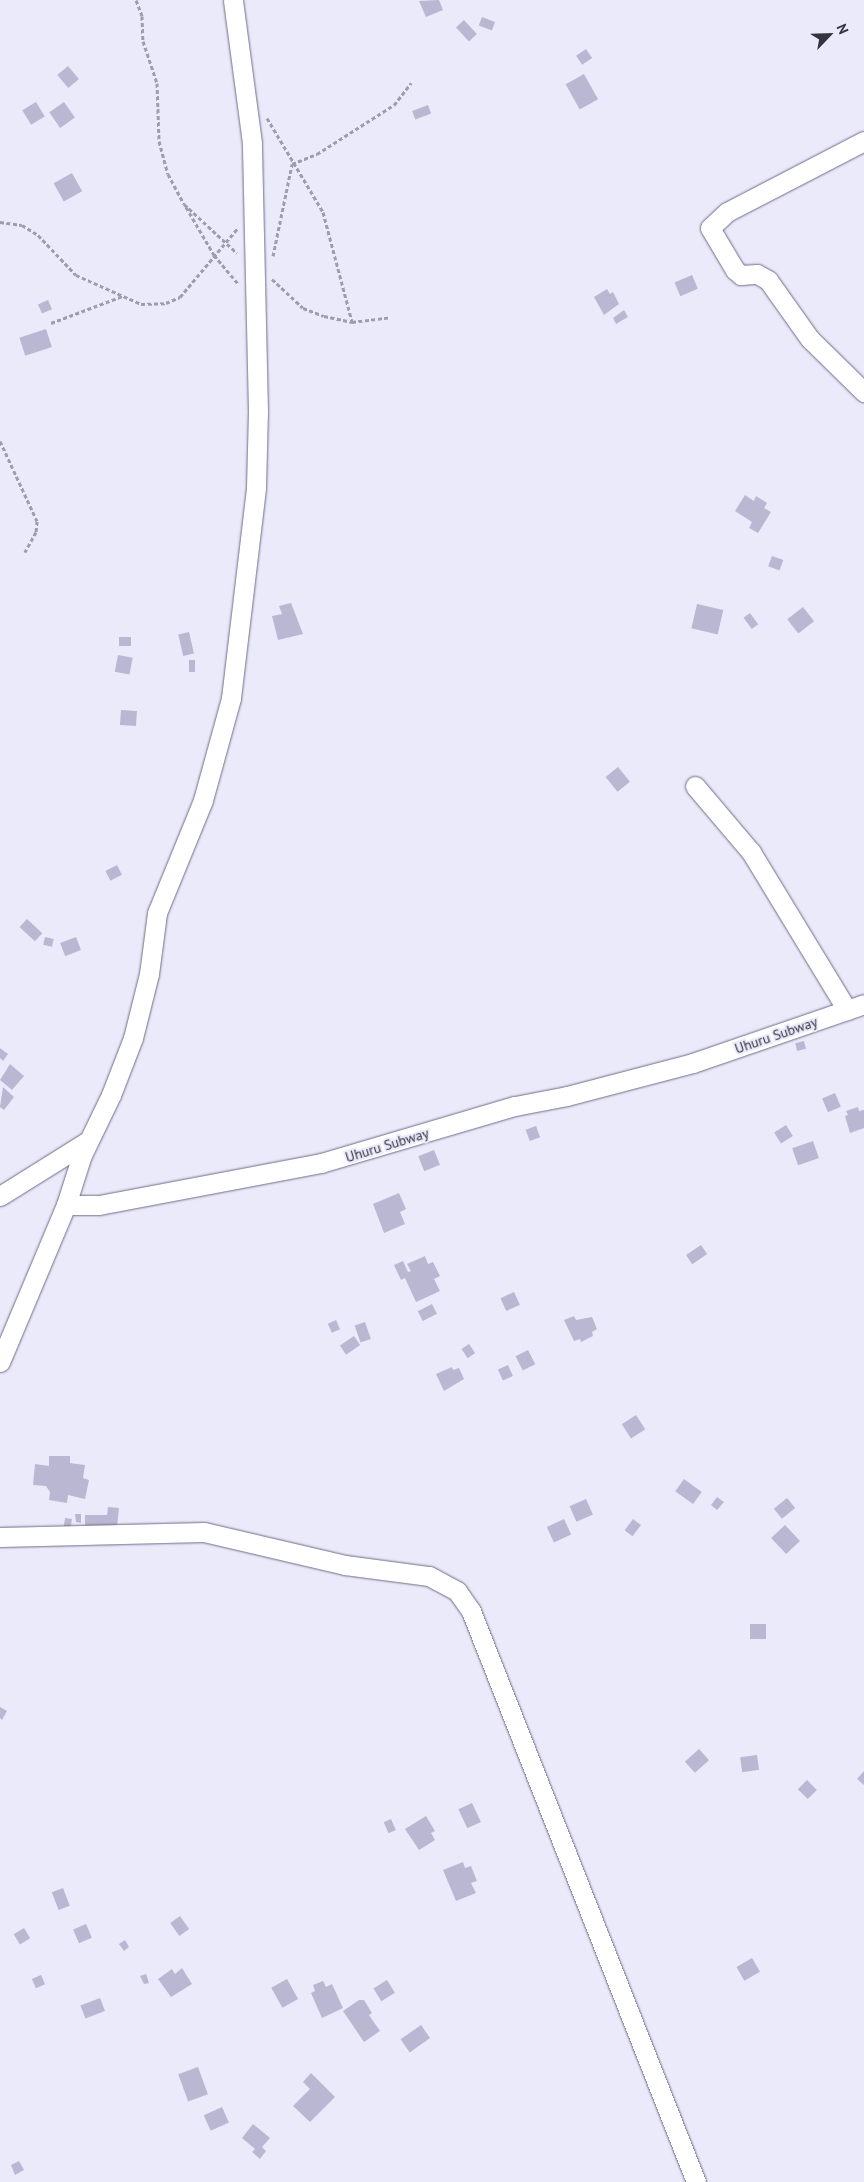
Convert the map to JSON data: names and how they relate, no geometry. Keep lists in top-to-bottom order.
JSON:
{
  "streets": {
    "street": ["Uhuru Subway"]
  },
  "north": "top right"
}
